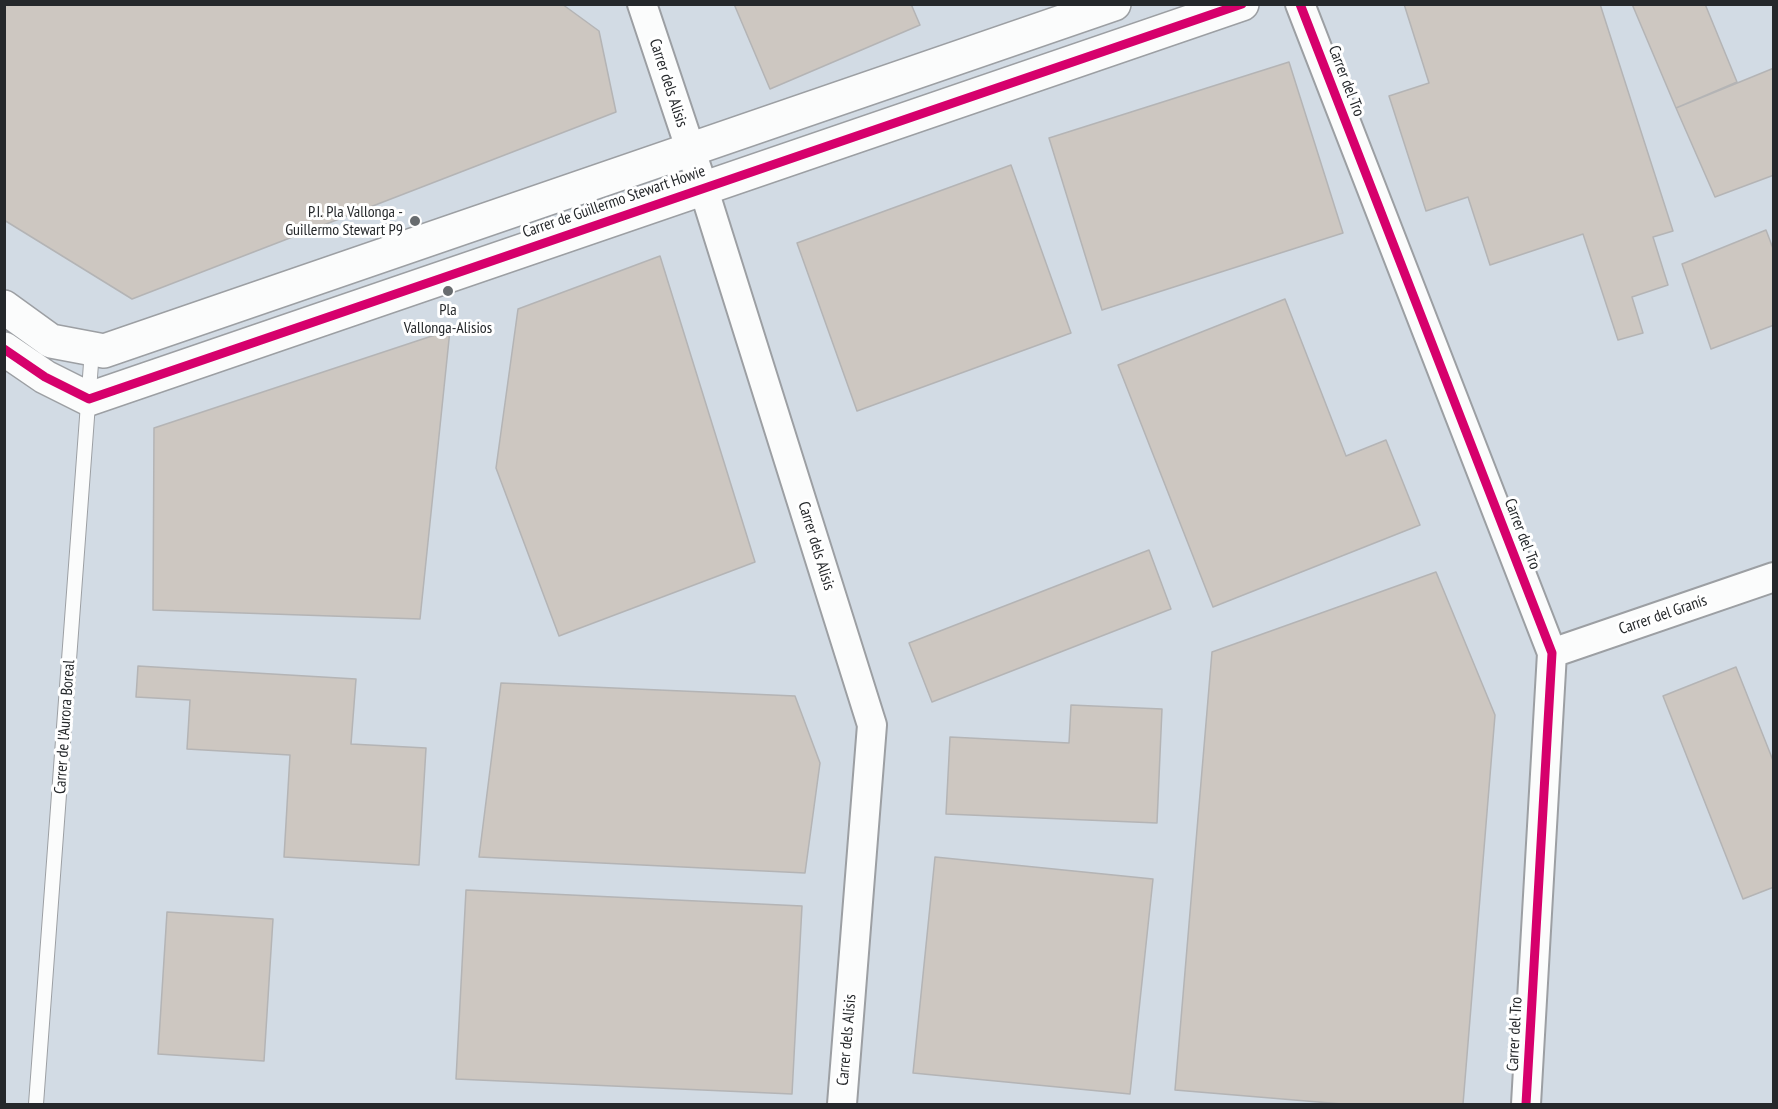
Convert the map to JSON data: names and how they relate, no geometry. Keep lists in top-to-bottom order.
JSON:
{
  "streets": {
    "street": [
      "Carrer del Tro",
      "Carrer dels Alisis",
      "Carrer de Guillermo Stewart Howie",
      "Carrer del Granís"
    ],
    "lane": ["Carrer de l'Aurora Boreal"]
  },
  "crossings": [
    ["Carrer del Tro", "Carrer del Granís"],
    ["Carrer dels Alisis", "Carrer de Guillermo Stewart Howie"],
    ["Carrer de Guillermo Stewart Howie", "Carrer de l'Aurora Boreal"]
  ],
  "places": ["P.I. Pla Vallonga - Guillermo Stewart P9", "Pla Vallonga-Alisios"]
}
